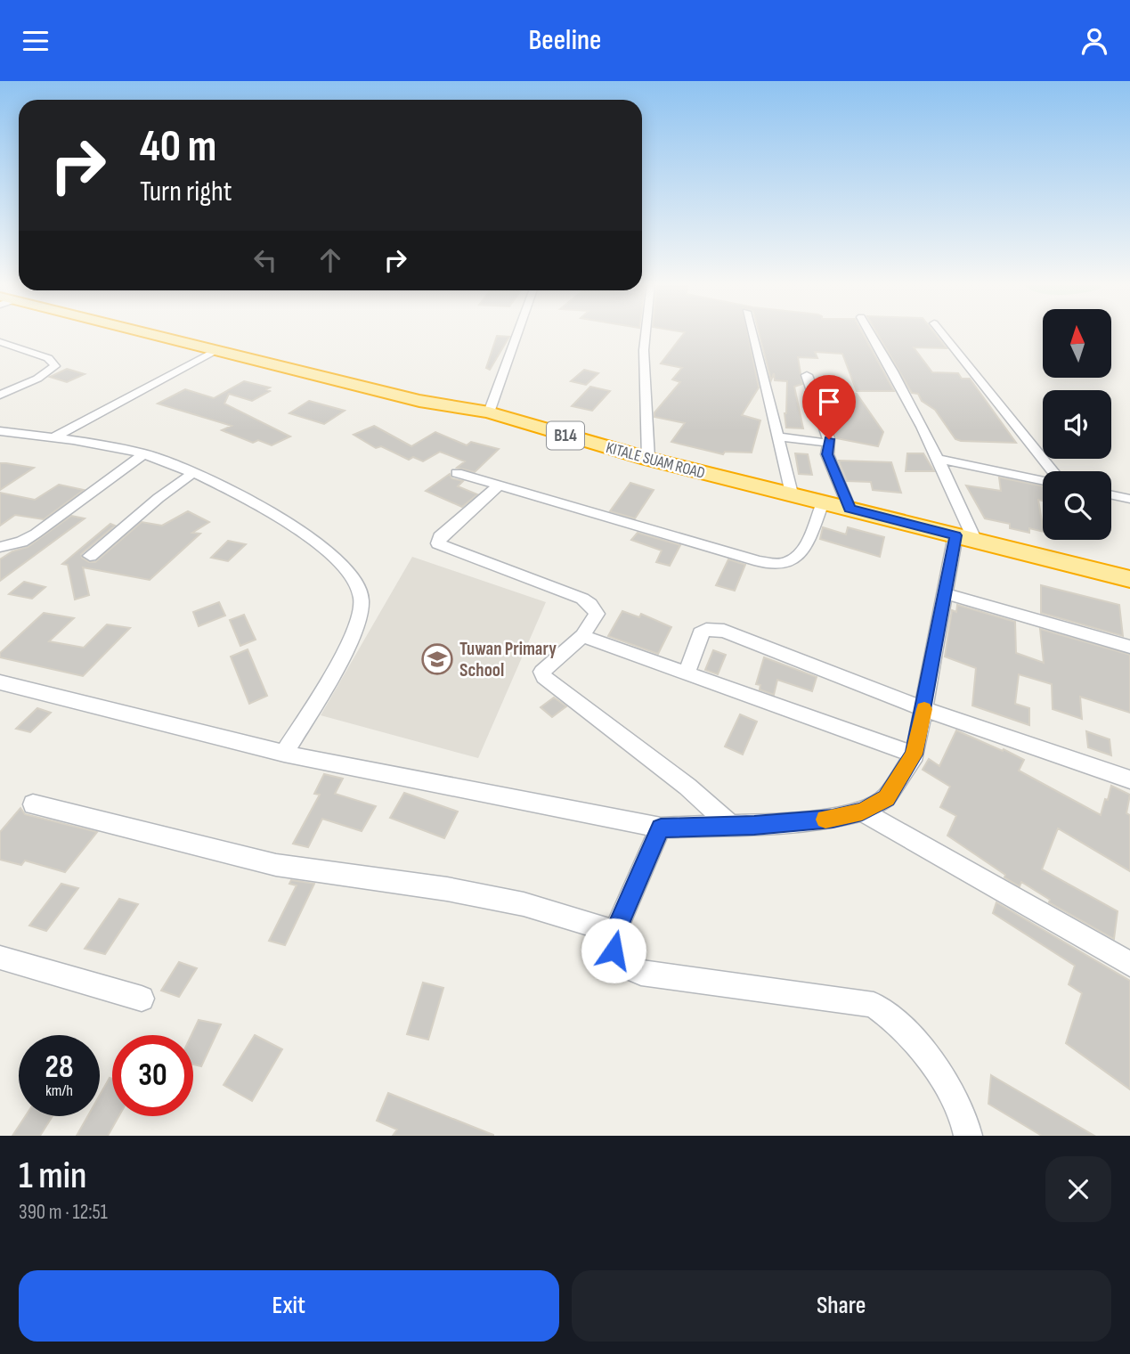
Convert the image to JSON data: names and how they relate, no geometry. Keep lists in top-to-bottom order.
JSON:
{
  "streets": {
    "highway": ["B14", "KITALE SUAM ROAD"]
  },
  "places": {
    "school or university": ["Tuwan Primary School"]
  },
  "north": "top",
  "page": {
    "header": "Beeline",
    "turn": ["40 m", "Turn right"],
    "speed": "28 km/h",
    "limit": "30",
    "heading": ["1 min", "390 m · 12:51"],
    "buttons": ["Exit", "Share"]
  }
}
